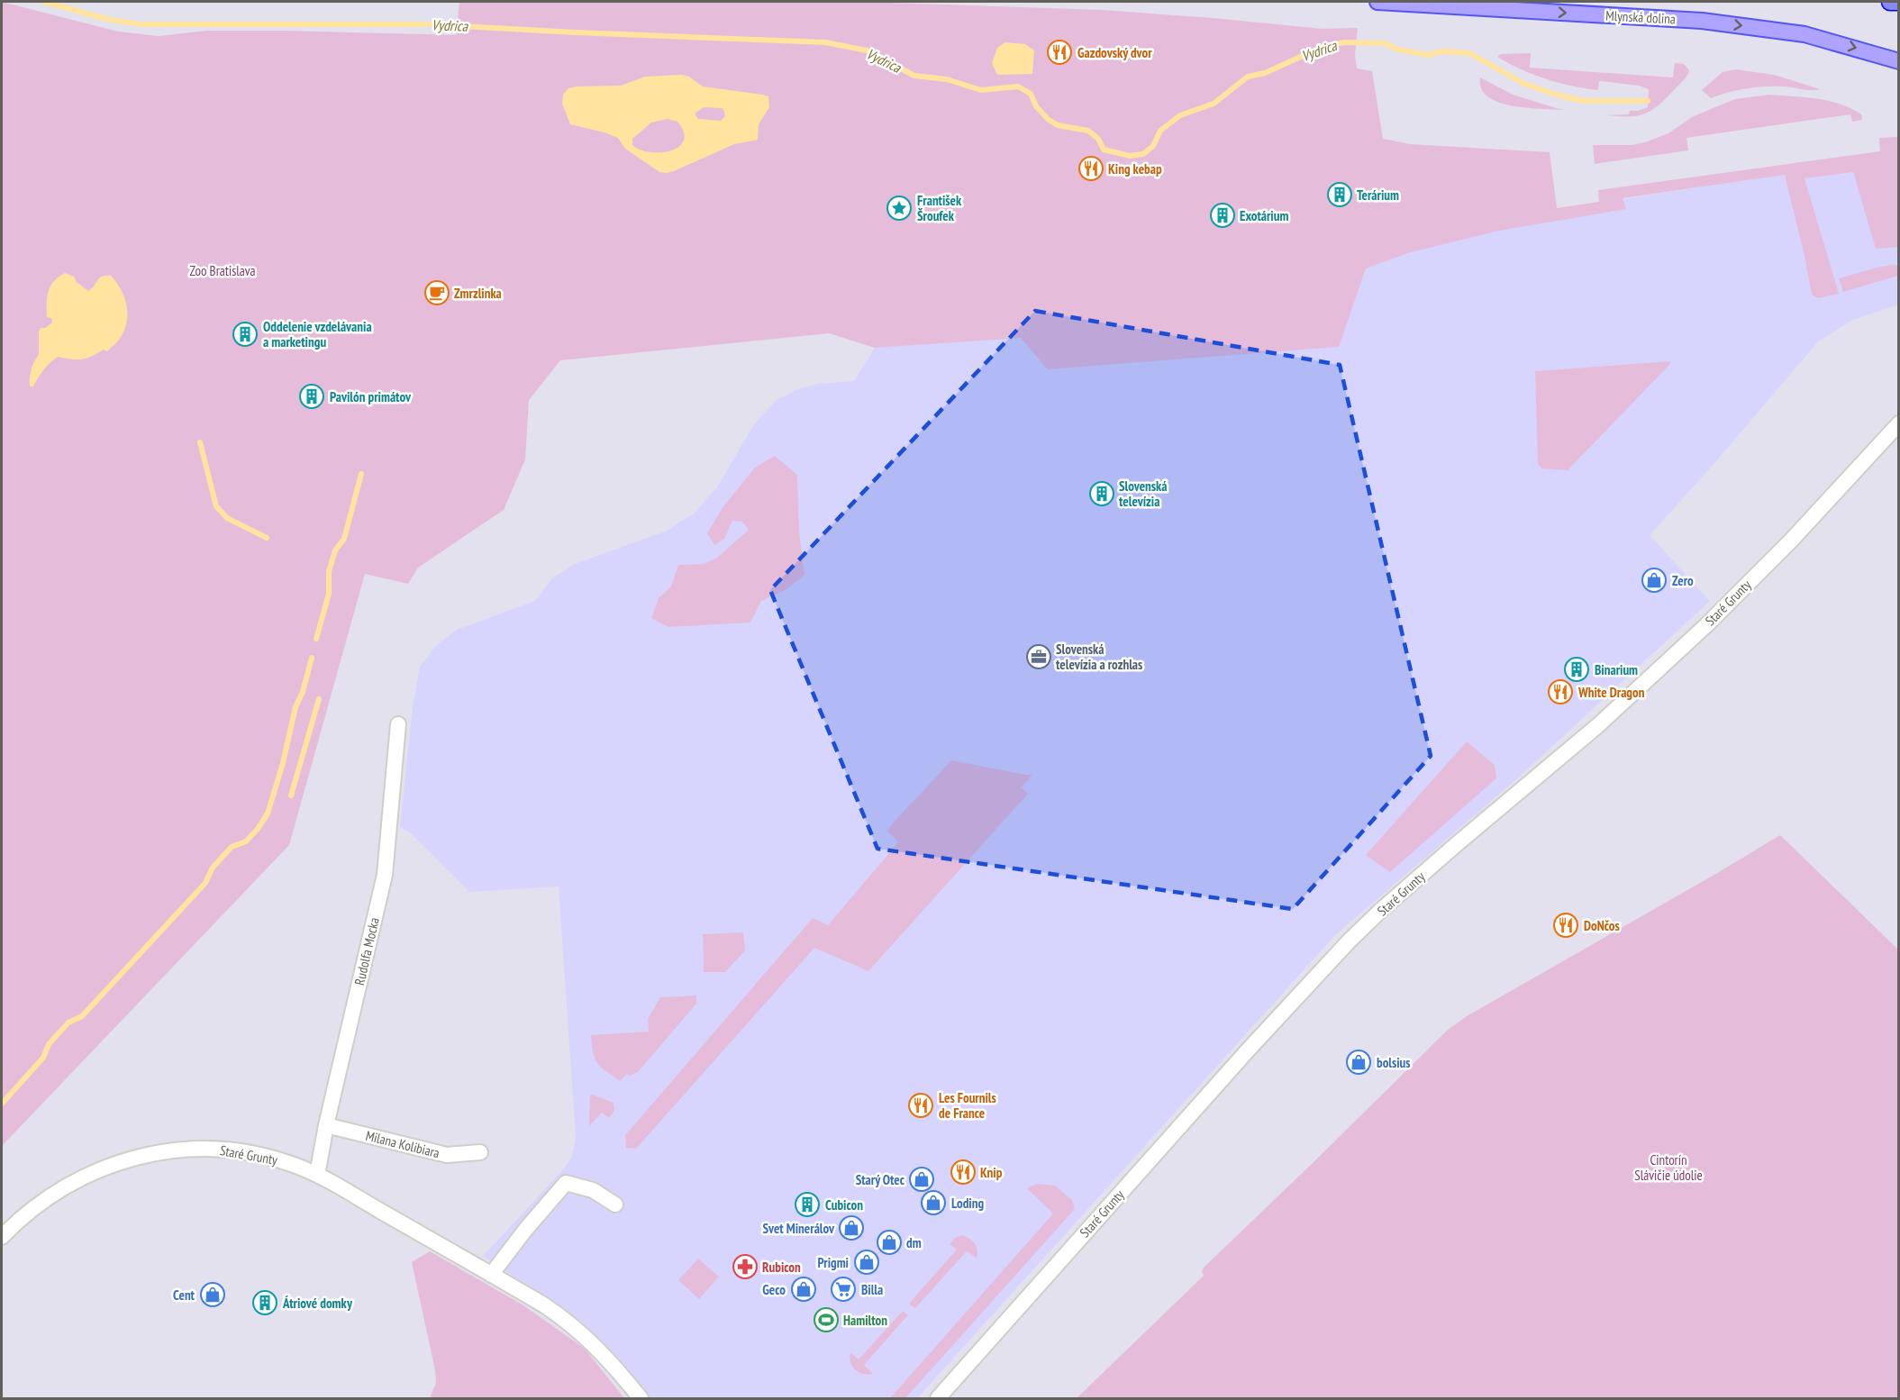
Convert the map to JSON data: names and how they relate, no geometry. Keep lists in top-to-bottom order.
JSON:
{
  "streets": {
    "main road": ["Mlynská dolina"],
    "street": ["Staré Grunty", "Rudolfa Mocka", "Milana Kolibiara"]
  },
  "crossings": [
    ["Staré Grunty", "Rudolfa Mocka"],
    ["Rudolfa Mocka", "Milana Kolibiara"]
  ],
  "one_way": ["Mlynská dolina"],
  "water": ["Vydrica"],
  "parks": ["Zoo Bratislava", "Cintorín Slávičie údolie"],
  "places": {
    "restaurant": [
      "Gazdovský dvor",
      "King kebap",
      "White Dragon",
      "DoNčos",
      "Les Fournils de France",
      "Knip"
    ],
    "building": [
      "Terárium",
      "Exotárium",
      "Oddelenie vzdelávania a marketingu",
      "Pavilón primátov",
      "Slovenská televízia",
      "Binarium",
      "Cubicon",
      "Átriové domky"
    ],
    "place": ["František Šroufek"],
    "cafe": ["Zmrzlinka"],
    "shop": [
      "Zero",
      "bolsius",
      "Starý Otec",
      "Loding",
      "Svet Minerálov",
      "dm",
      "Prigmi",
      "Geco",
      "Cent"
    ],
    "office": ["Slovenská televízia a rozhlas"],
    "pharmacy": ["Rubicon"],
    "supermarket": ["Billa"],
    "sports": ["Hamilton"]
  }
}
